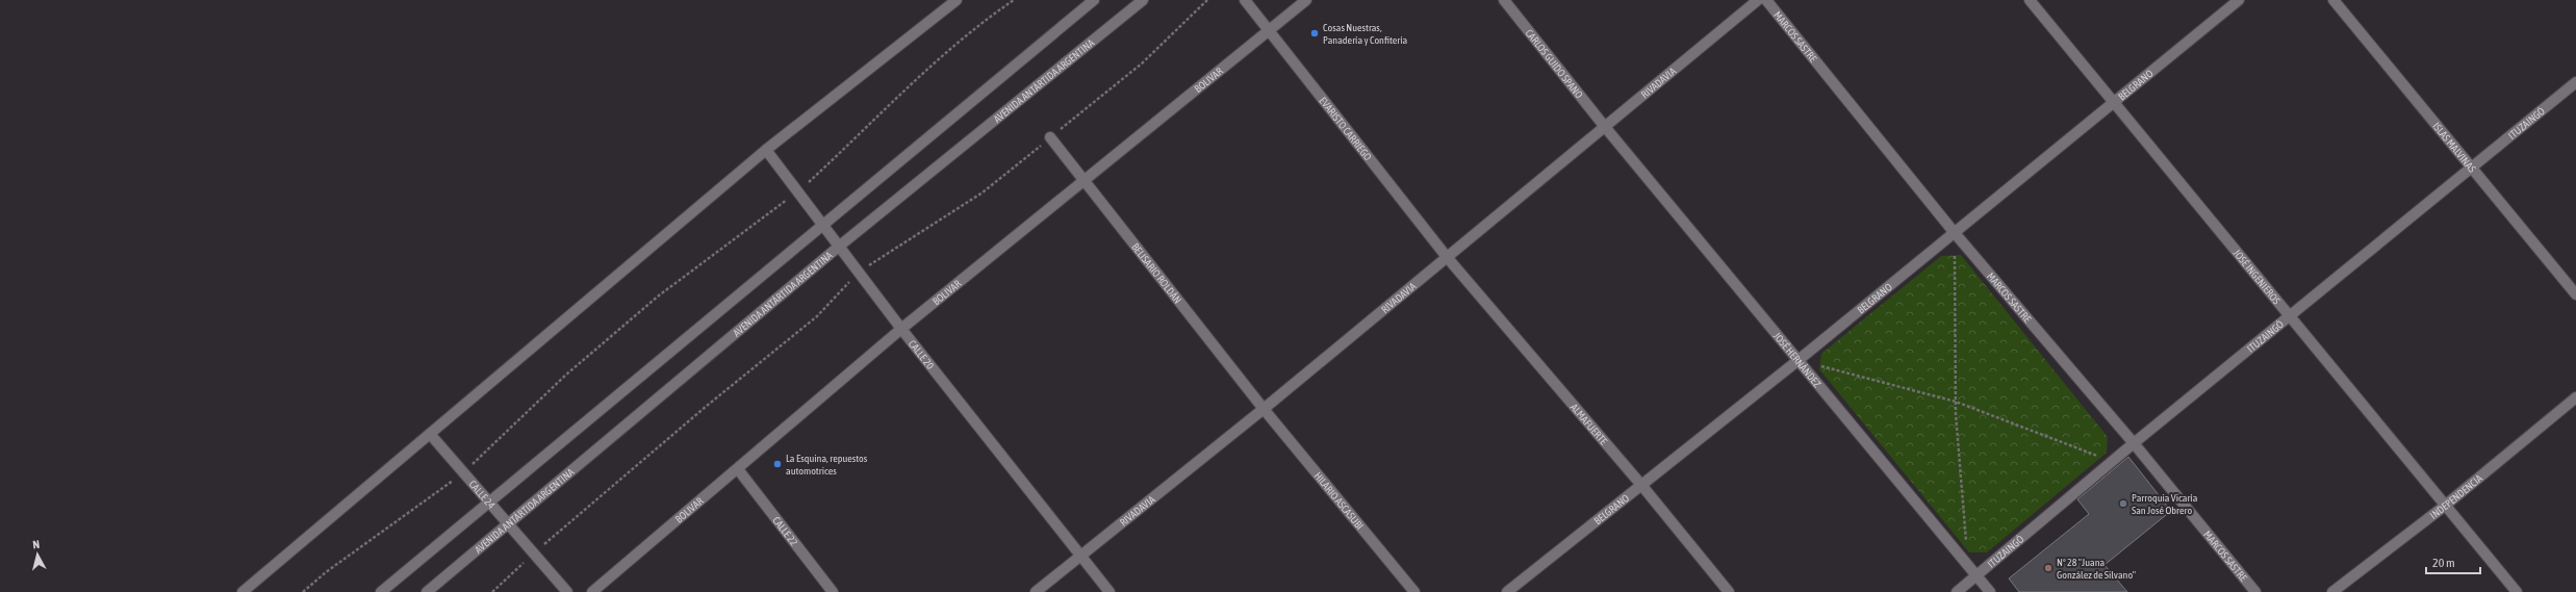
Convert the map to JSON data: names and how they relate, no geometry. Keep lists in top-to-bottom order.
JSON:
{
  "streets": {
    "street": [
      "MARCOS SASTRE",
      "CARLOS GUIDO SPANO",
      "AVENIDA ANTÁRTIDA ARGENTINA",
      "BOLIVAR",
      "RIVADAVIA",
      "BELGRANO",
      "ITUZAINGÓ",
      "EVARISTO CARRIEGO",
      "ISLAS MALVINAS",
      "BELISARIO ROLDÁN",
      "JOSÉ INGENIEROS",
      "CALLE 20",
      "JOSÉ HERNÁNDEZ",
      "ALMAFUERTE",
      "CALLE 24",
      "INDEPENDENCIA",
      "HILARIO ASCASUBI",
      "CALLE 22"
    ]
  },
  "crossings": [
    ["MARCOS SASTRE", "BELGRANO"],
    ["MARCOS SASTRE", "ITUZAINGÓ"],
    ["CARLOS GUIDO SPANO", "RIVADAVIA"],
    ["CARLOS GUIDO SPANO", "JOSÉ HERNÁNDEZ"],
    ["AVENIDA ANTÁRTIDA ARGENTINA", "CALLE 20"],
    ["AVENIDA ANTÁRTIDA ARGENTINA", "CALLE 24"],
    ["BOLIVAR", "EVARISTO CARRIEGO"],
    ["BOLIVAR", "BELISARIO ROLDÁN"],
    ["BOLIVAR", "CALLE 20"],
    ["BOLIVAR", "CALLE 22"],
    ["RIVADAVIA", "EVARISTO CARRIEGO"],
    ["RIVADAVIA", "BELISARIO ROLDÁN"],
    ["RIVADAVIA", "CALLE 20"],
    ["RIVADAVIA", "JOSÉ HERNÁNDEZ"],
    ["RIVADAVIA", "ALMAFUERTE"],
    ["RIVADAVIA", "HILARIO ASCASUBI"],
    ["BELGRANO", "JOSÉ INGENIEROS"],
    ["BELGRANO", "JOSÉ HERNÁNDEZ"],
    ["BELGRANO", "ALMAFUERTE"],
    ["ITUZAINGÓ", "ISLAS MALVINAS"],
    ["ITUZAINGÓ", "JOSÉ INGENIEROS"],
    ["ITUZAINGÓ", "JOSÉ HERNÁNDEZ"],
    ["EVARISTO CARRIEGO", "ALMAFUERTE"],
    ["BELISARIO ROLDÁN", "HILARIO ASCASUBI"],
    ["JOSÉ INGENIEROS", "INDEPENDENCIA"]
  ],
  "places": [
    "Cosas Nuestras, Panadería y Confitería",
    "La Esquina, repuestos automotrices",
    "Parroquia Vicaría San José Obrero",
    "N° 28 \"Juana González de Silvano\""
  ],
  "scale_bar": "20 m",
  "north": "top"
}
